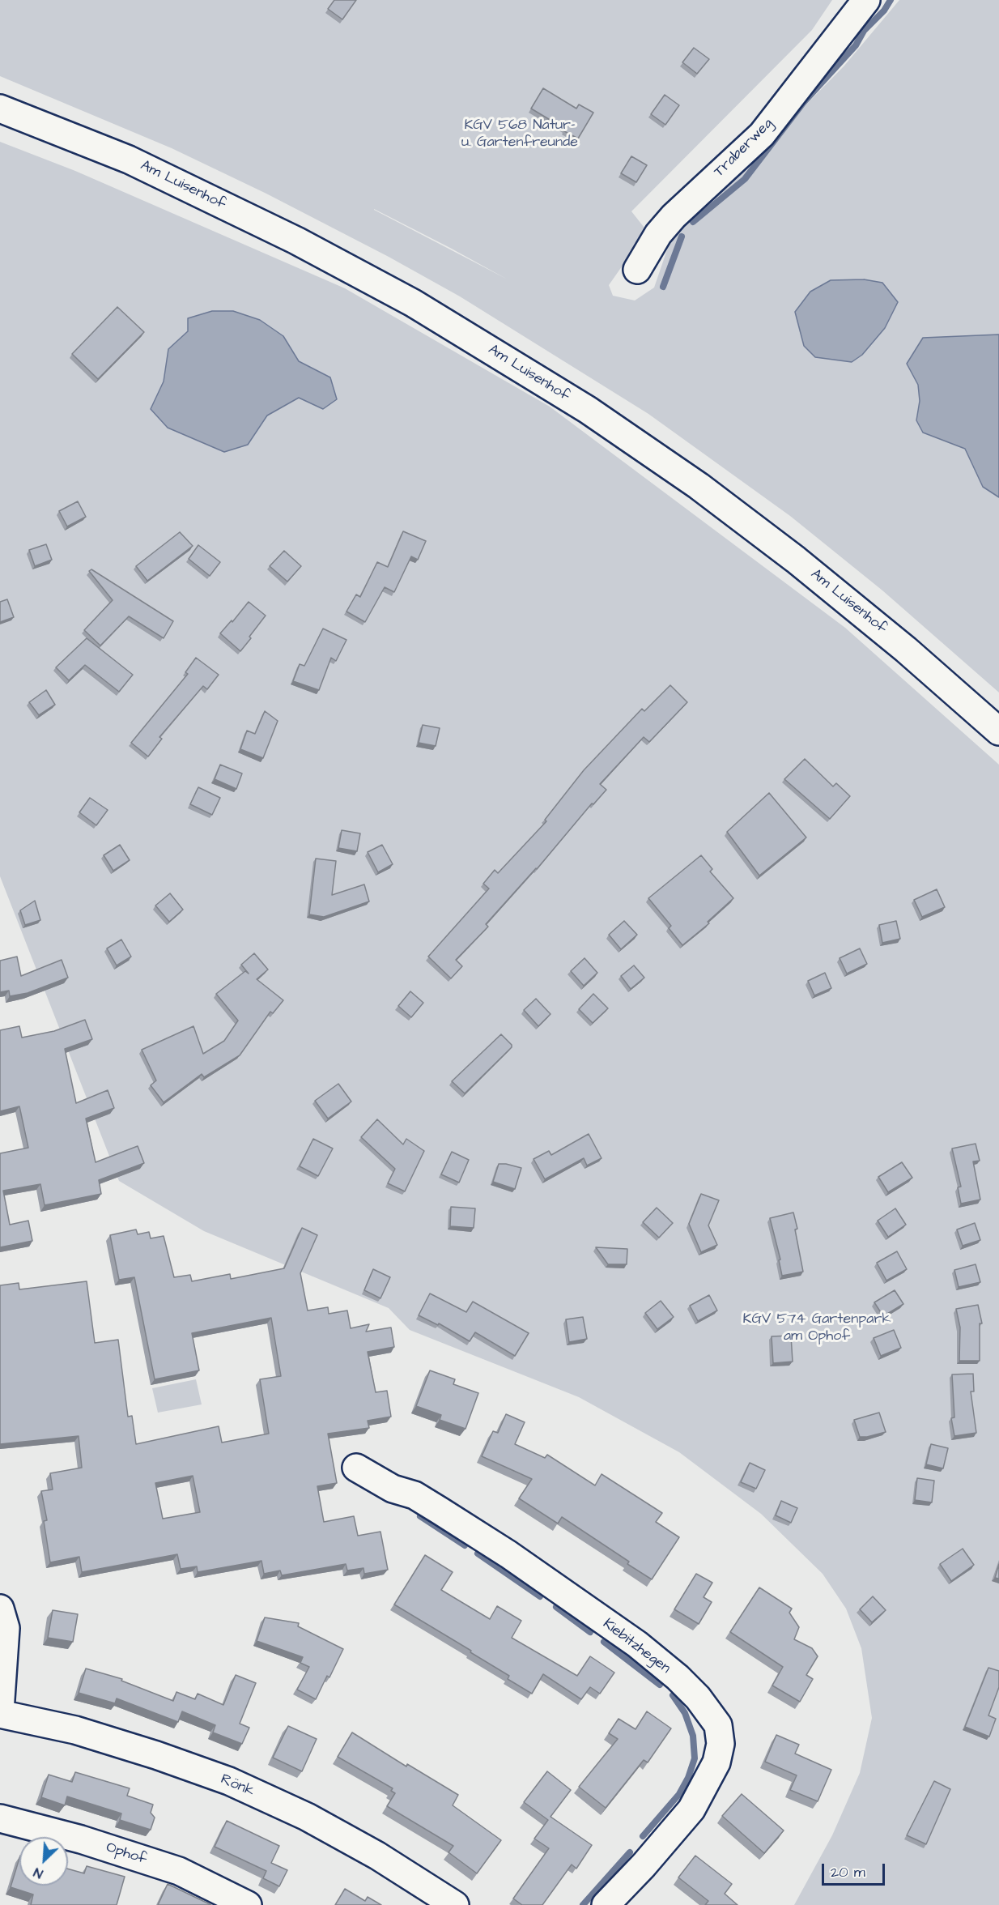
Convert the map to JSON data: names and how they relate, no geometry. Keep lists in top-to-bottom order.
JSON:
{
  "streets": {
    "street": [
      "Traberweg",
      "Am Luisenhof",
      "Kiebitzhegen",
      "Rönk",
      "Ophof"
    ]
  },
  "parks": ["KGV 568 Natur- u. Gartenfreunde", "KGV 574 Gartenpark am Ophof"],
  "scale_bar": "20 m",
  "north": "bottom left"
}
